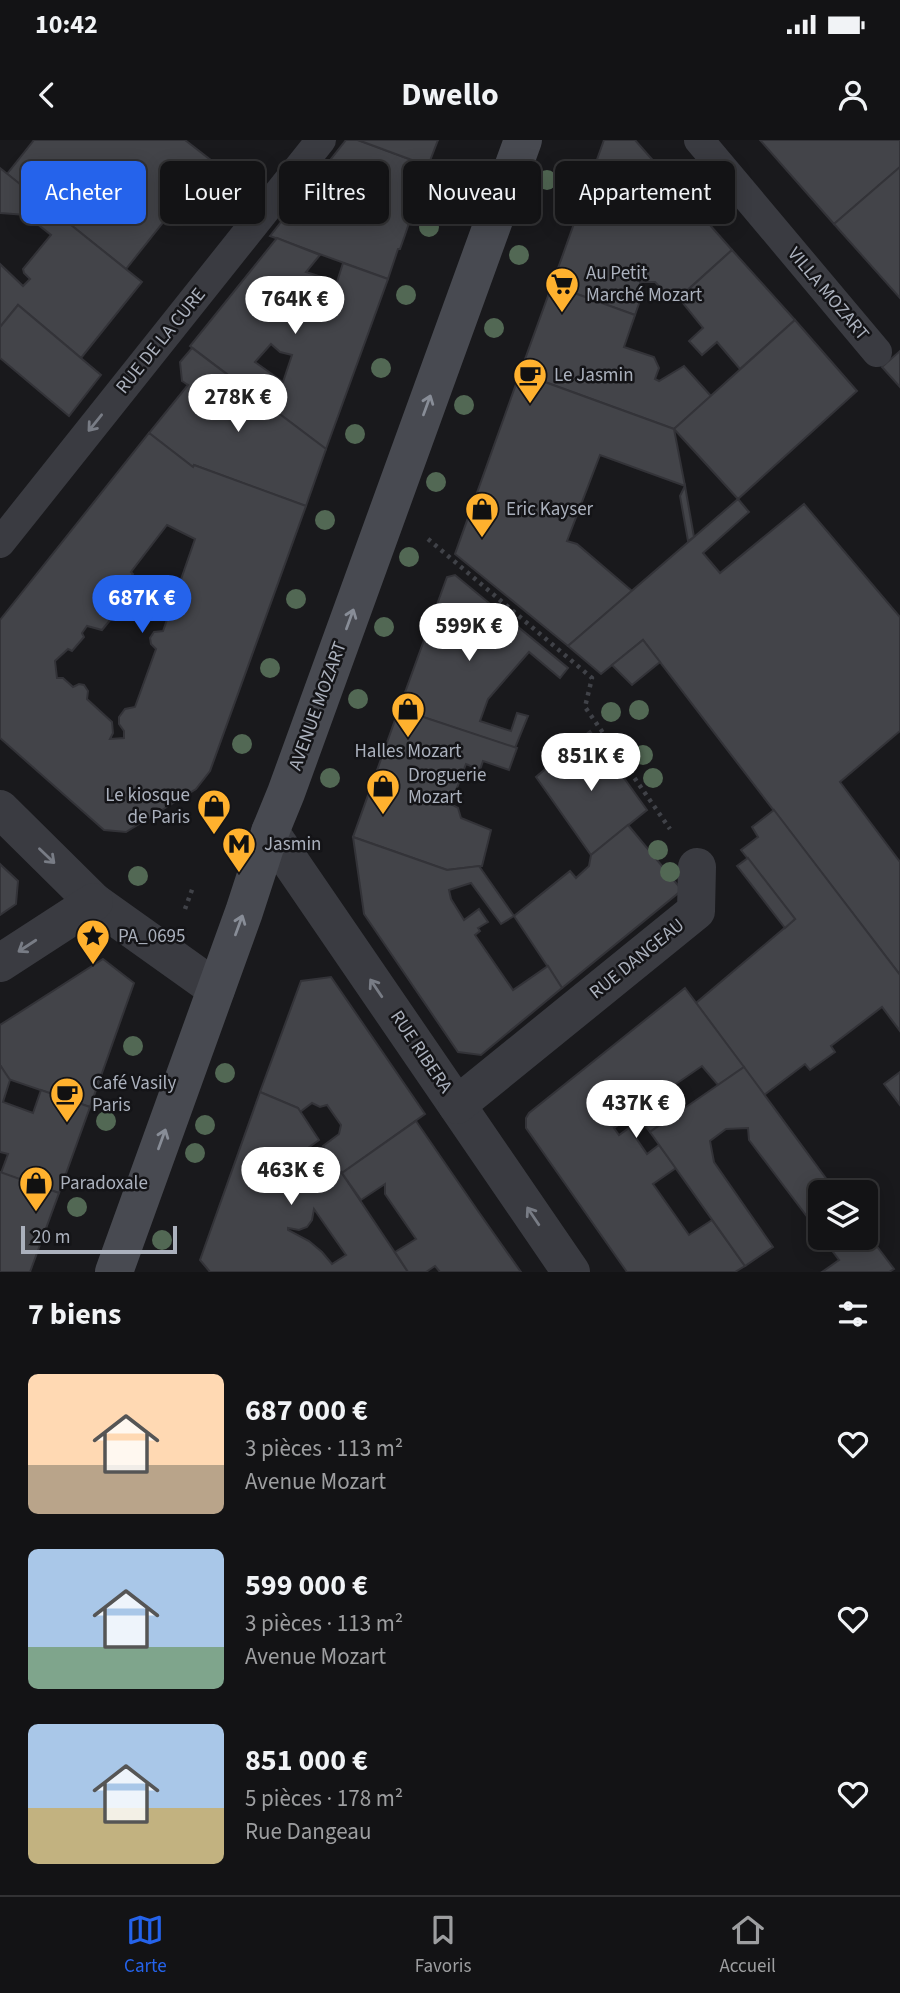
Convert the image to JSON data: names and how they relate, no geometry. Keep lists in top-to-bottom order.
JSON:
{
  "streets": {
    "street": ["AVENUE MOZART", "RUE DANGEAU", "RUE RIBERA"],
    "lane": ["VILLA MOZART", "RUE DE LA CURE"]
  },
  "crossings": [
    ["AVENUE MOZART", "RUE RIBERA"],
    ["RUE DANGEAU", "RUE RIBERA"]
  ],
  "one_way": ["RUE DE LA CURE", "AVENUE MOZART", "RUE RIBERA"],
  "places": {
    "supermarket": ["Au Petit Marché Mozart"],
    "cafe": ["Le Jasmin", "Café Vasily Paris"],
    "shop": [
      "Eric Kayser",
      "Halles Mozart",
      "Droguerie Mozart",
      "Le kiosque de Paris",
      "Paradoxale"
    ],
    "metro station": ["Jasmin"],
    "place": ["PA_0695"]
  },
  "scale_bar": "20 m",
  "page": {
    "status": "10:42",
    "header": "Dwello",
    "chip": [
      "Acheter",
      "Louer",
      "Filtres",
      "Nouveau",
      "Appartement"
    ],
    "price": [
      "764K €",
      "278K €",
      "687K €",
      "599K €",
      "851K €",
      "437K €",
      "463K €"
    ],
    "scale": "20 m",
    "heading": "7 biens",
    "list": [
      {
        "name": "687 000 €",
        "note": "3 pièces · 113 m² · Avenue Mozart"
      },
      {
        "name": "599 000 €",
        "note": "3 pièces · 113 m² · Avenue Mozart"
      },
      {
        "name": "851 000 €",
        "note": "5 pièces · 178 m² · Rue Dangeau"
      }
    ],
    "tabs": ["Carte", "Favoris", "Accueil"]
  }
}
